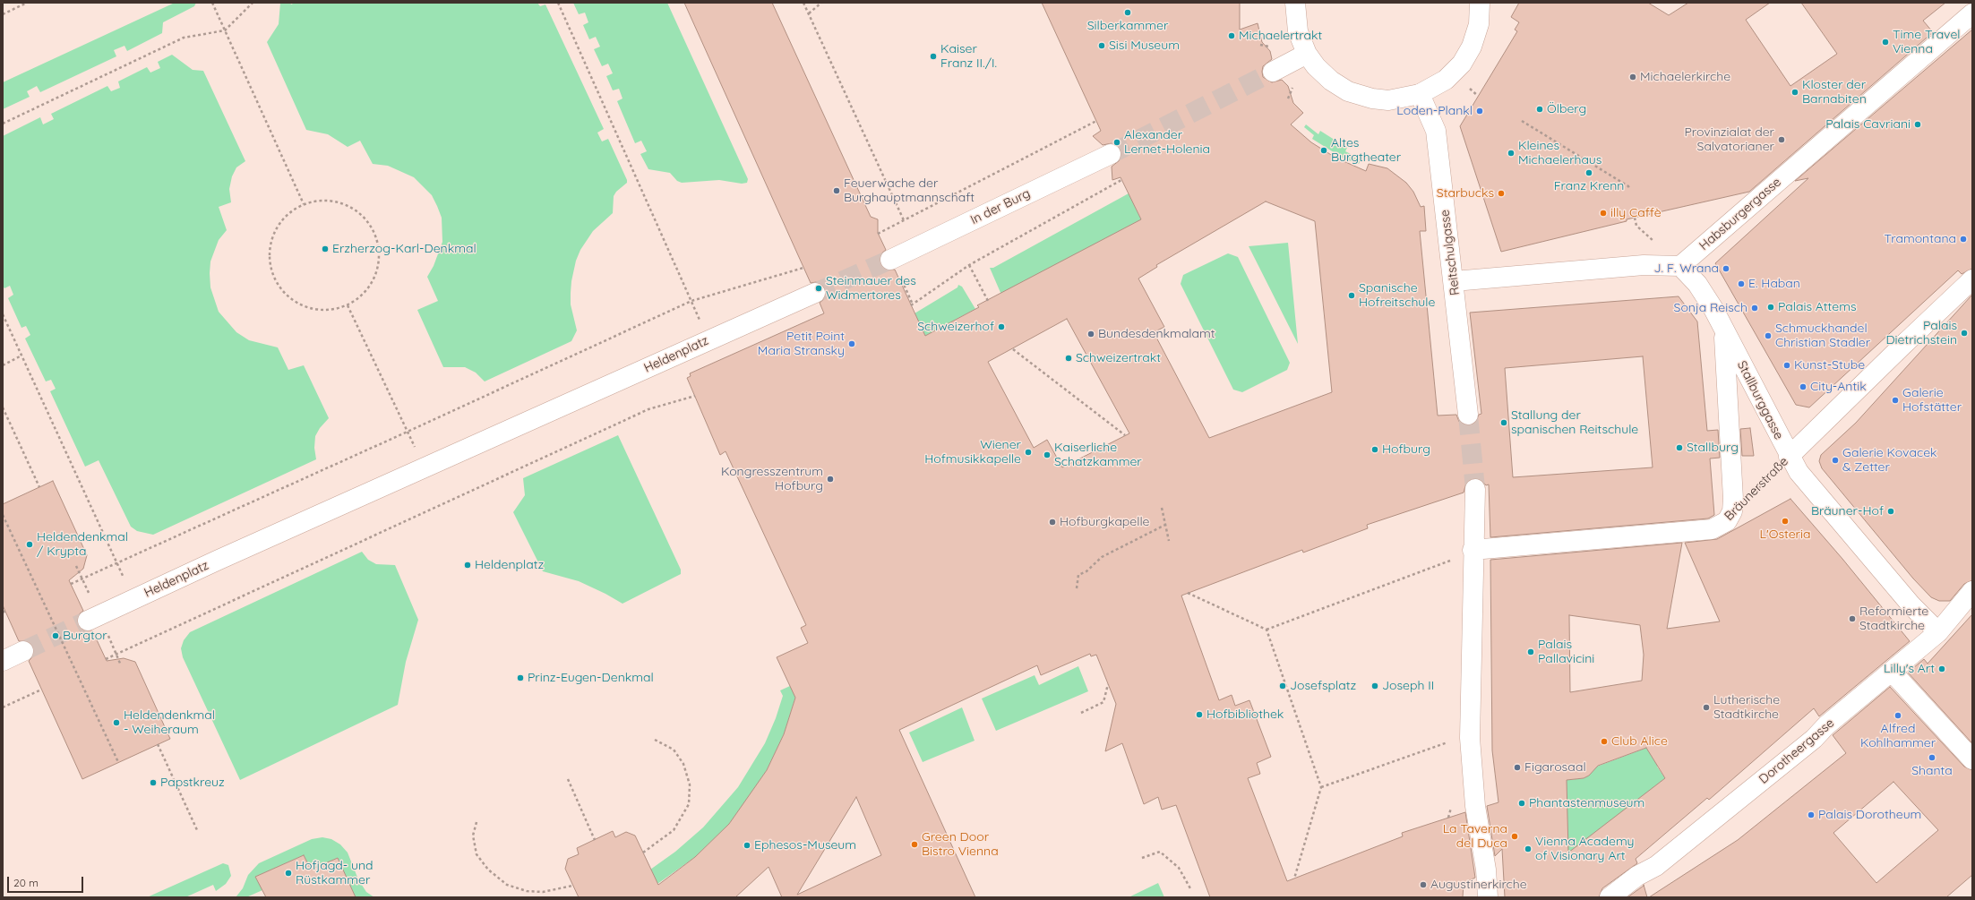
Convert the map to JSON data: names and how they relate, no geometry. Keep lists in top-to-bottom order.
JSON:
{
  "streets": {
    "street": [
      "In der Burg",
      "Habsburgergasse",
      "Reitschulgasse",
      "Heldenplatz",
      "Stallburggasse",
      "Bräunerstraße",
      "Dorotheergasse"
    ]
  },
  "crossings": [
    ["Habsburgergasse", "Stallburggasse"],
    ["Stallburggasse", "Bräunerstraße"],
    ["Stallburggasse", "Dorotheergasse"]
  ],
  "places": [
    "Silberkammer",
    "Michaelertrakt",
    "Time Travel Vienna",
    "Sisi Museum",
    "Kaiser Franz II./I.",
    "Michaelerkirche",
    "Kloster der Barnabiten",
    "Ölberg",
    "Loden-Plankl",
    "Palais Cavriani",
    "Provinzialat der Salvatorianer",
    "Alexander Lernet-Holenia",
    "Altes Burgtheater",
    "Kleines Michaelerhaus",
    "Franz Krenn",
    "Feuerwache der Burghauptmannschaft",
    "Starbucks",
    "illy Caffè",
    "Tramontana",
    "Erzherzog-Karl-Denkmal",
    "J. F. Wrana",
    "E. Haban",
    "Steinmauer des Widmertores",
    "Spanische Hofreitschule",
    "Palais Attems",
    "Sonja Reisch",
    "Schweizerhof",
    "Palais Dietrichstein",
    "Bundesdenkmalamt",
    "Schmuckhandel Christian Stadler",
    "Petit Point Maria Stransky",
    "Schweizertrakt",
    "Kunst-Stube",
    "City-Antik",
    "Galerie Hofstätter",
    "Stallung der spanischen Reitschule",
    "Stallburg",
    "Hofburg",
    "Wiener Hofmusikkapelle",
    "Kaiserliche Schatzkammer",
    "Galerie Kovacek & Zetter",
    "Kongresszentrum Hofburg",
    "Bräuner-Hof",
    "L'Osteria",
    "Hofburgkapelle",
    "Heldendenkmal / Krypta",
    "Heldenplatz",
    "Reformierte Stadtkirche",
    "Burgtor",
    "Palais Pallavicini",
    "Lilly's Art",
    "Prinz-Eugen-Denkmal",
    "Josefsplatz",
    "Joseph II",
    "Lutherische Stadtkirche",
    "Hofbibliothek",
    "Alfred Kohlhammer",
    "Heldendenkmal - Weiheraum",
    "Club Alice",
    "Shanta",
    "Figarosaal",
    "Papstkreuz",
    "Phantastenmuseum",
    "Palais Dorotheum",
    "La Taverna del Duca",
    "Green Door Bistro Vienna",
    "Ephesos-Museum",
    "Vienna Academy of Visionary Art",
    "Hofjagd- und Rüstkammer",
    "Augustinerkirche"
  ],
  "scale_bar": "20 m"
}
